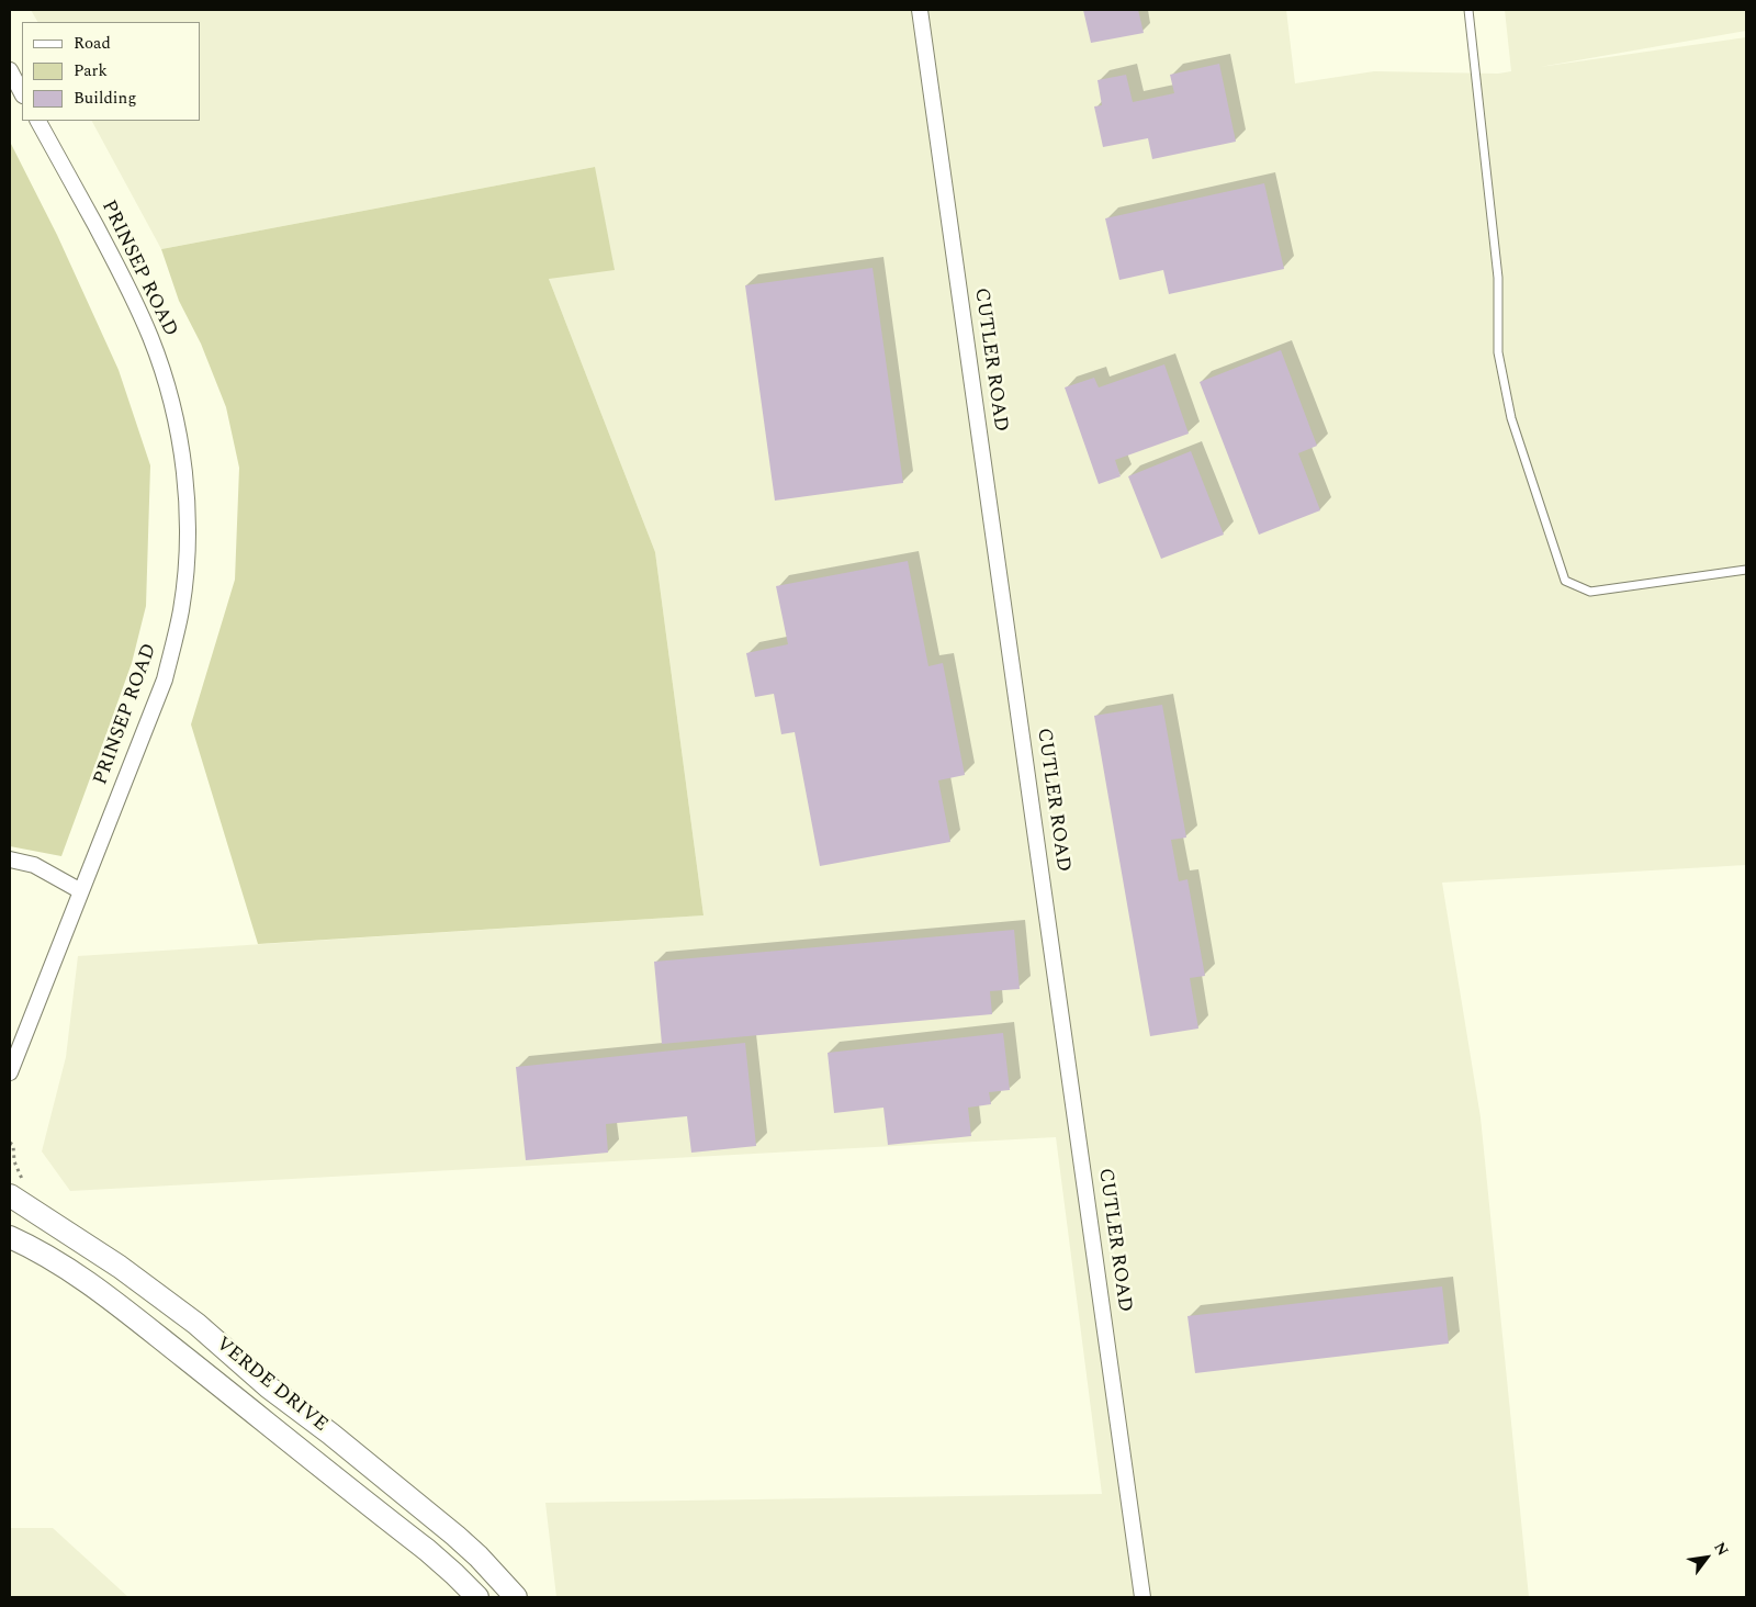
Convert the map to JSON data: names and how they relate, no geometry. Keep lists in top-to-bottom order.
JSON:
{
  "streets": {
    "main road": ["VERDE DRIVE"],
    "street": ["PRINSEP ROAD", "CUTLER ROAD"]
  },
  "legend": ["Road", "Park", "Building"],
  "north": "top right"
}
